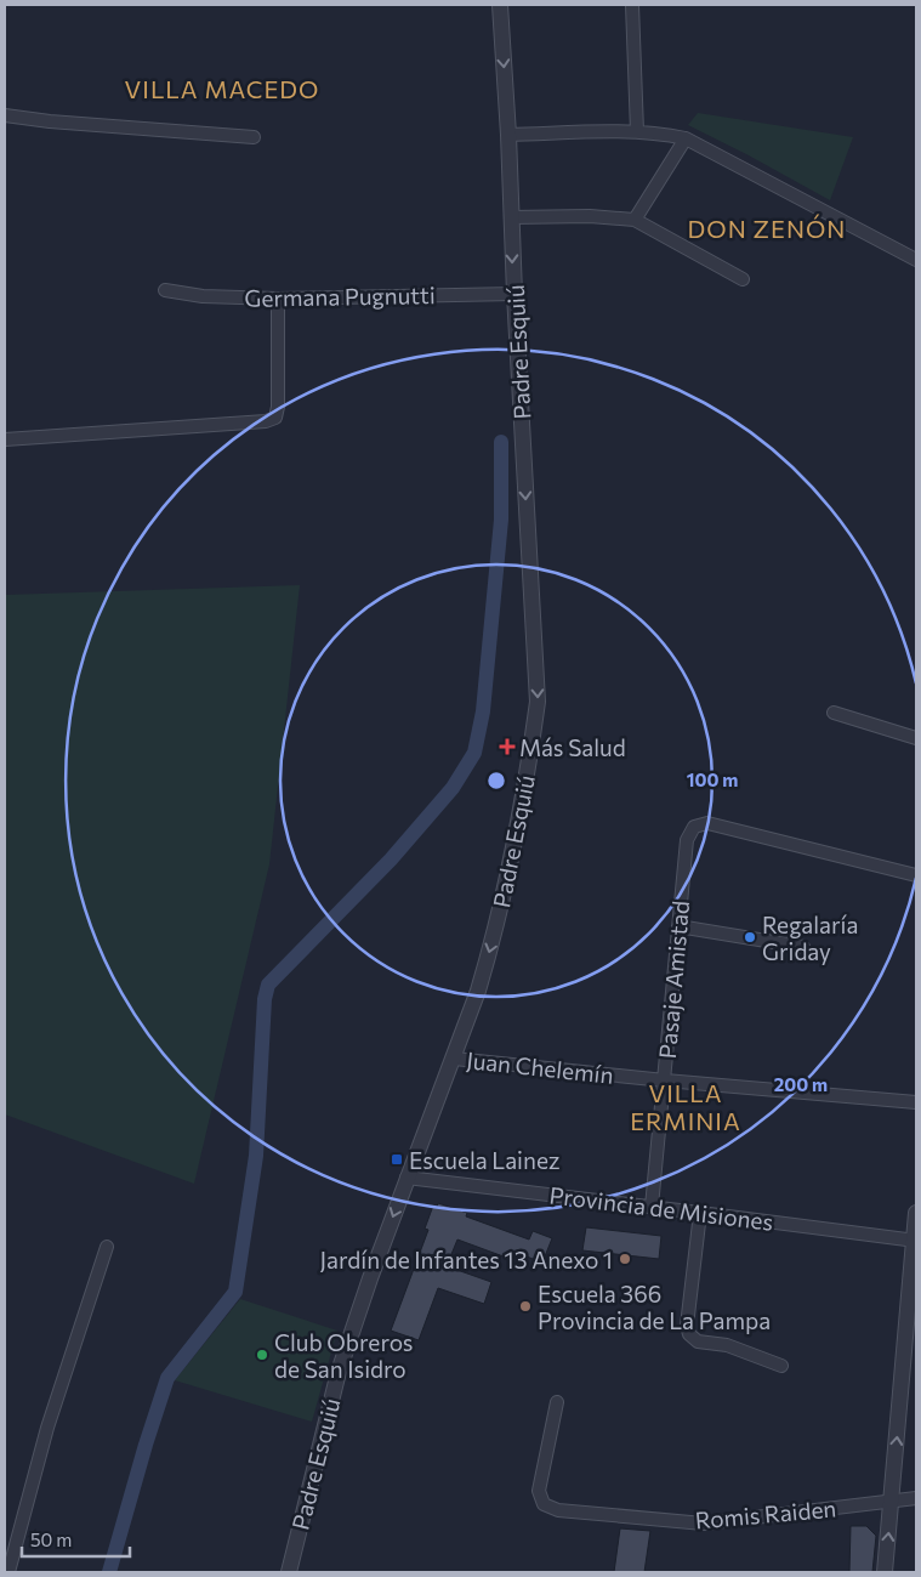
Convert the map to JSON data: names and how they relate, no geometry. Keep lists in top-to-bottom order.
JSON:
{
  "streets": {
    "street": [
      "Germana Pugnutti",
      "Padre Esquiú",
      "Pasaje Amistad",
      "Juan Chelemín",
      "Provincia de Misiones",
      "Romis Raiden"
    ]
  },
  "crossings": [
    ["Germana Pugnutti", "Padre Esquiú"],
    ["Padre Esquiú", "Juan Chelemín"],
    ["Padre Esquiú", "Provincia de Misiones"],
    ["Pasaje Amistad", "Juan Chelemín"],
    ["Pasaje Amistad", "Provincia de Misiones"]
  ],
  "one_way": ["Padre Esquiú"],
  "districts": ["VILLA MACEDO", "DON ZENÓN", "VILLA ERMINIA"],
  "places": {
    "health": ["Más Salud"],
    "other": [
      "Regalaría Griday",
      "Jardín de Infantes 13 Anexo 1",
      "Escuela 366 Provincia de La Pampa",
      "Club Obreros de San Isidro"
    ],
    "transit": ["Escuela Lainez"]
  },
  "scale_bar": "50 m",
  "rings": ["100 m", "200 m"]
}
